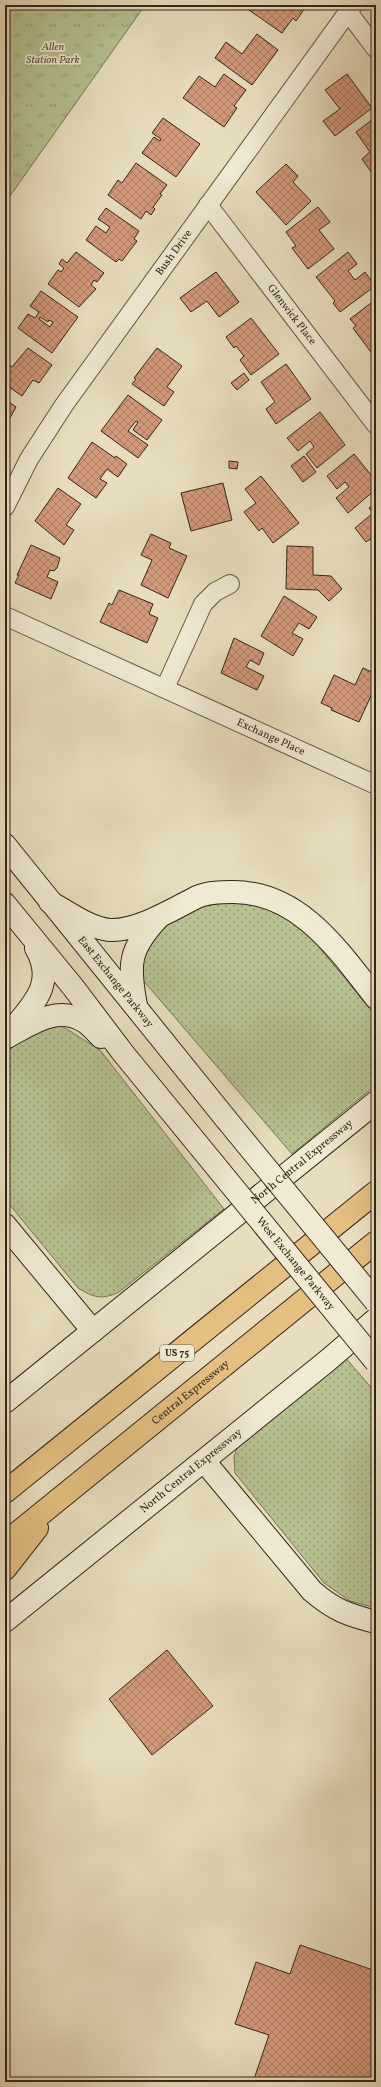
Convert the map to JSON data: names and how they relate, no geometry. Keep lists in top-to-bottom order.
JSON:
{
  "streets": {
    "highway": ["US 75", "Central Expressway"],
    "main road": ["East Exchange Parkway", "North Central Expressway", "West Exchange Parkway"],
    "street": ["Bush Drive", "Glenwick Place", "Exchange Place"]
  },
  "crossings": [
    ["Bush Drive", "Glenwick Place"]
  ],
  "parks": ["Allen Station Park"]
}
